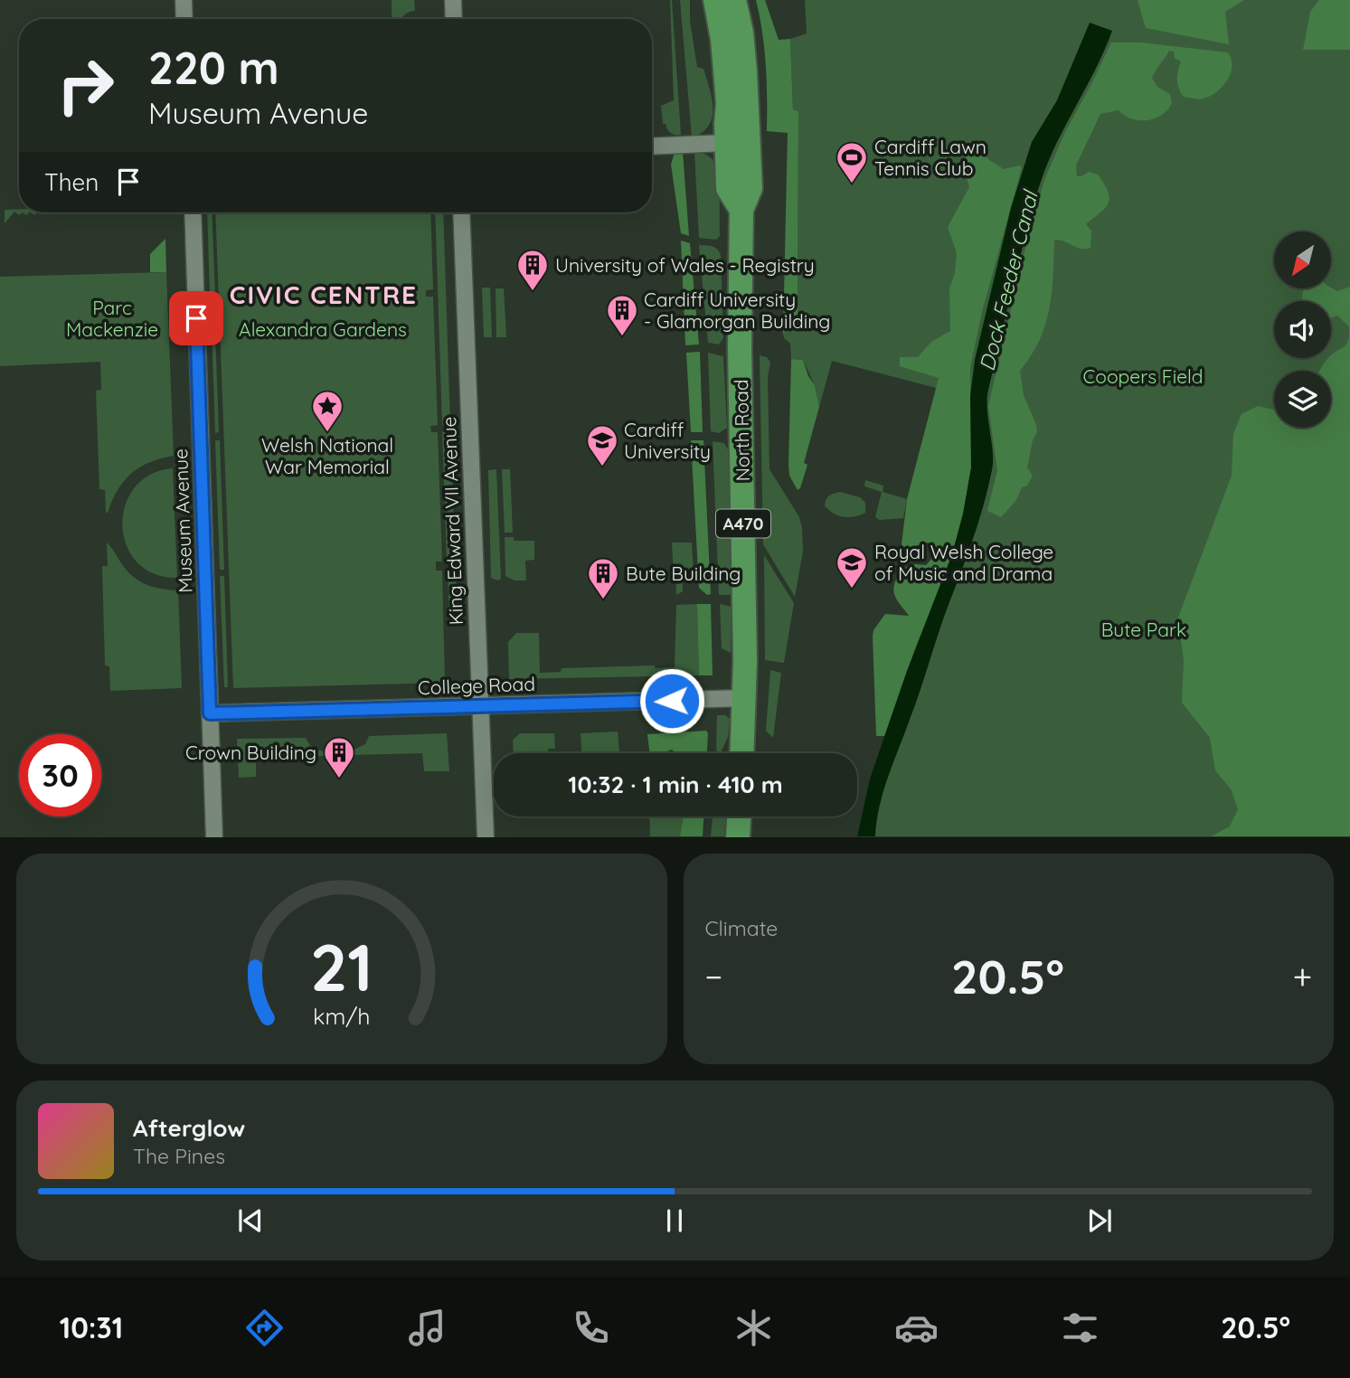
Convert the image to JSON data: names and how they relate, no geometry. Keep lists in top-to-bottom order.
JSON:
{
  "streets": {
    "main road": ["North Road", "A470"],
    "street": ["Museum Avenue", "King Edward VII Avenue", "College Road"]
  },
  "crossings": [
    ["North Road", "College Road"],
    ["Museum Avenue", "College Road"],
    ["King Edward VII Avenue", "College Road"]
  ],
  "districts": ["CIVIC CENTRE"],
  "water": ["Dock Feeder Canal"],
  "parks": [
    "Parc Mackenzie",
    "Alexandra Gardens",
    "Coopers Field",
    "Bute Park"
  ],
  "places": {
    "sports": ["Cardiff Lawn Tennis Club"],
    "building": [
      "University of Wales - Registry",
      "Cardiff University - Glamorgan Building",
      "Bute Building",
      "Crown Building"
    ],
    "place": ["Welsh National War Memorial"],
    "school or university": ["Cardiff University", "Royal Welsh College of Music and Drama"]
  },
  "north": "bottom left",
  "page": {
    "turn": ["220 m", "Museum Avenue"],
    "then": "Then",
    "limit": "30",
    "trip": "10:32 · 1 min · 410 m",
    "tile": "Climate",
    "heat": ["−", "20.5°", "+"],
    "song": ["Afterglow", "The Pines"],
    "tabs": ["10:31", "20.5°"],
    "gauge": ["21", "km/h"]
  }
}
